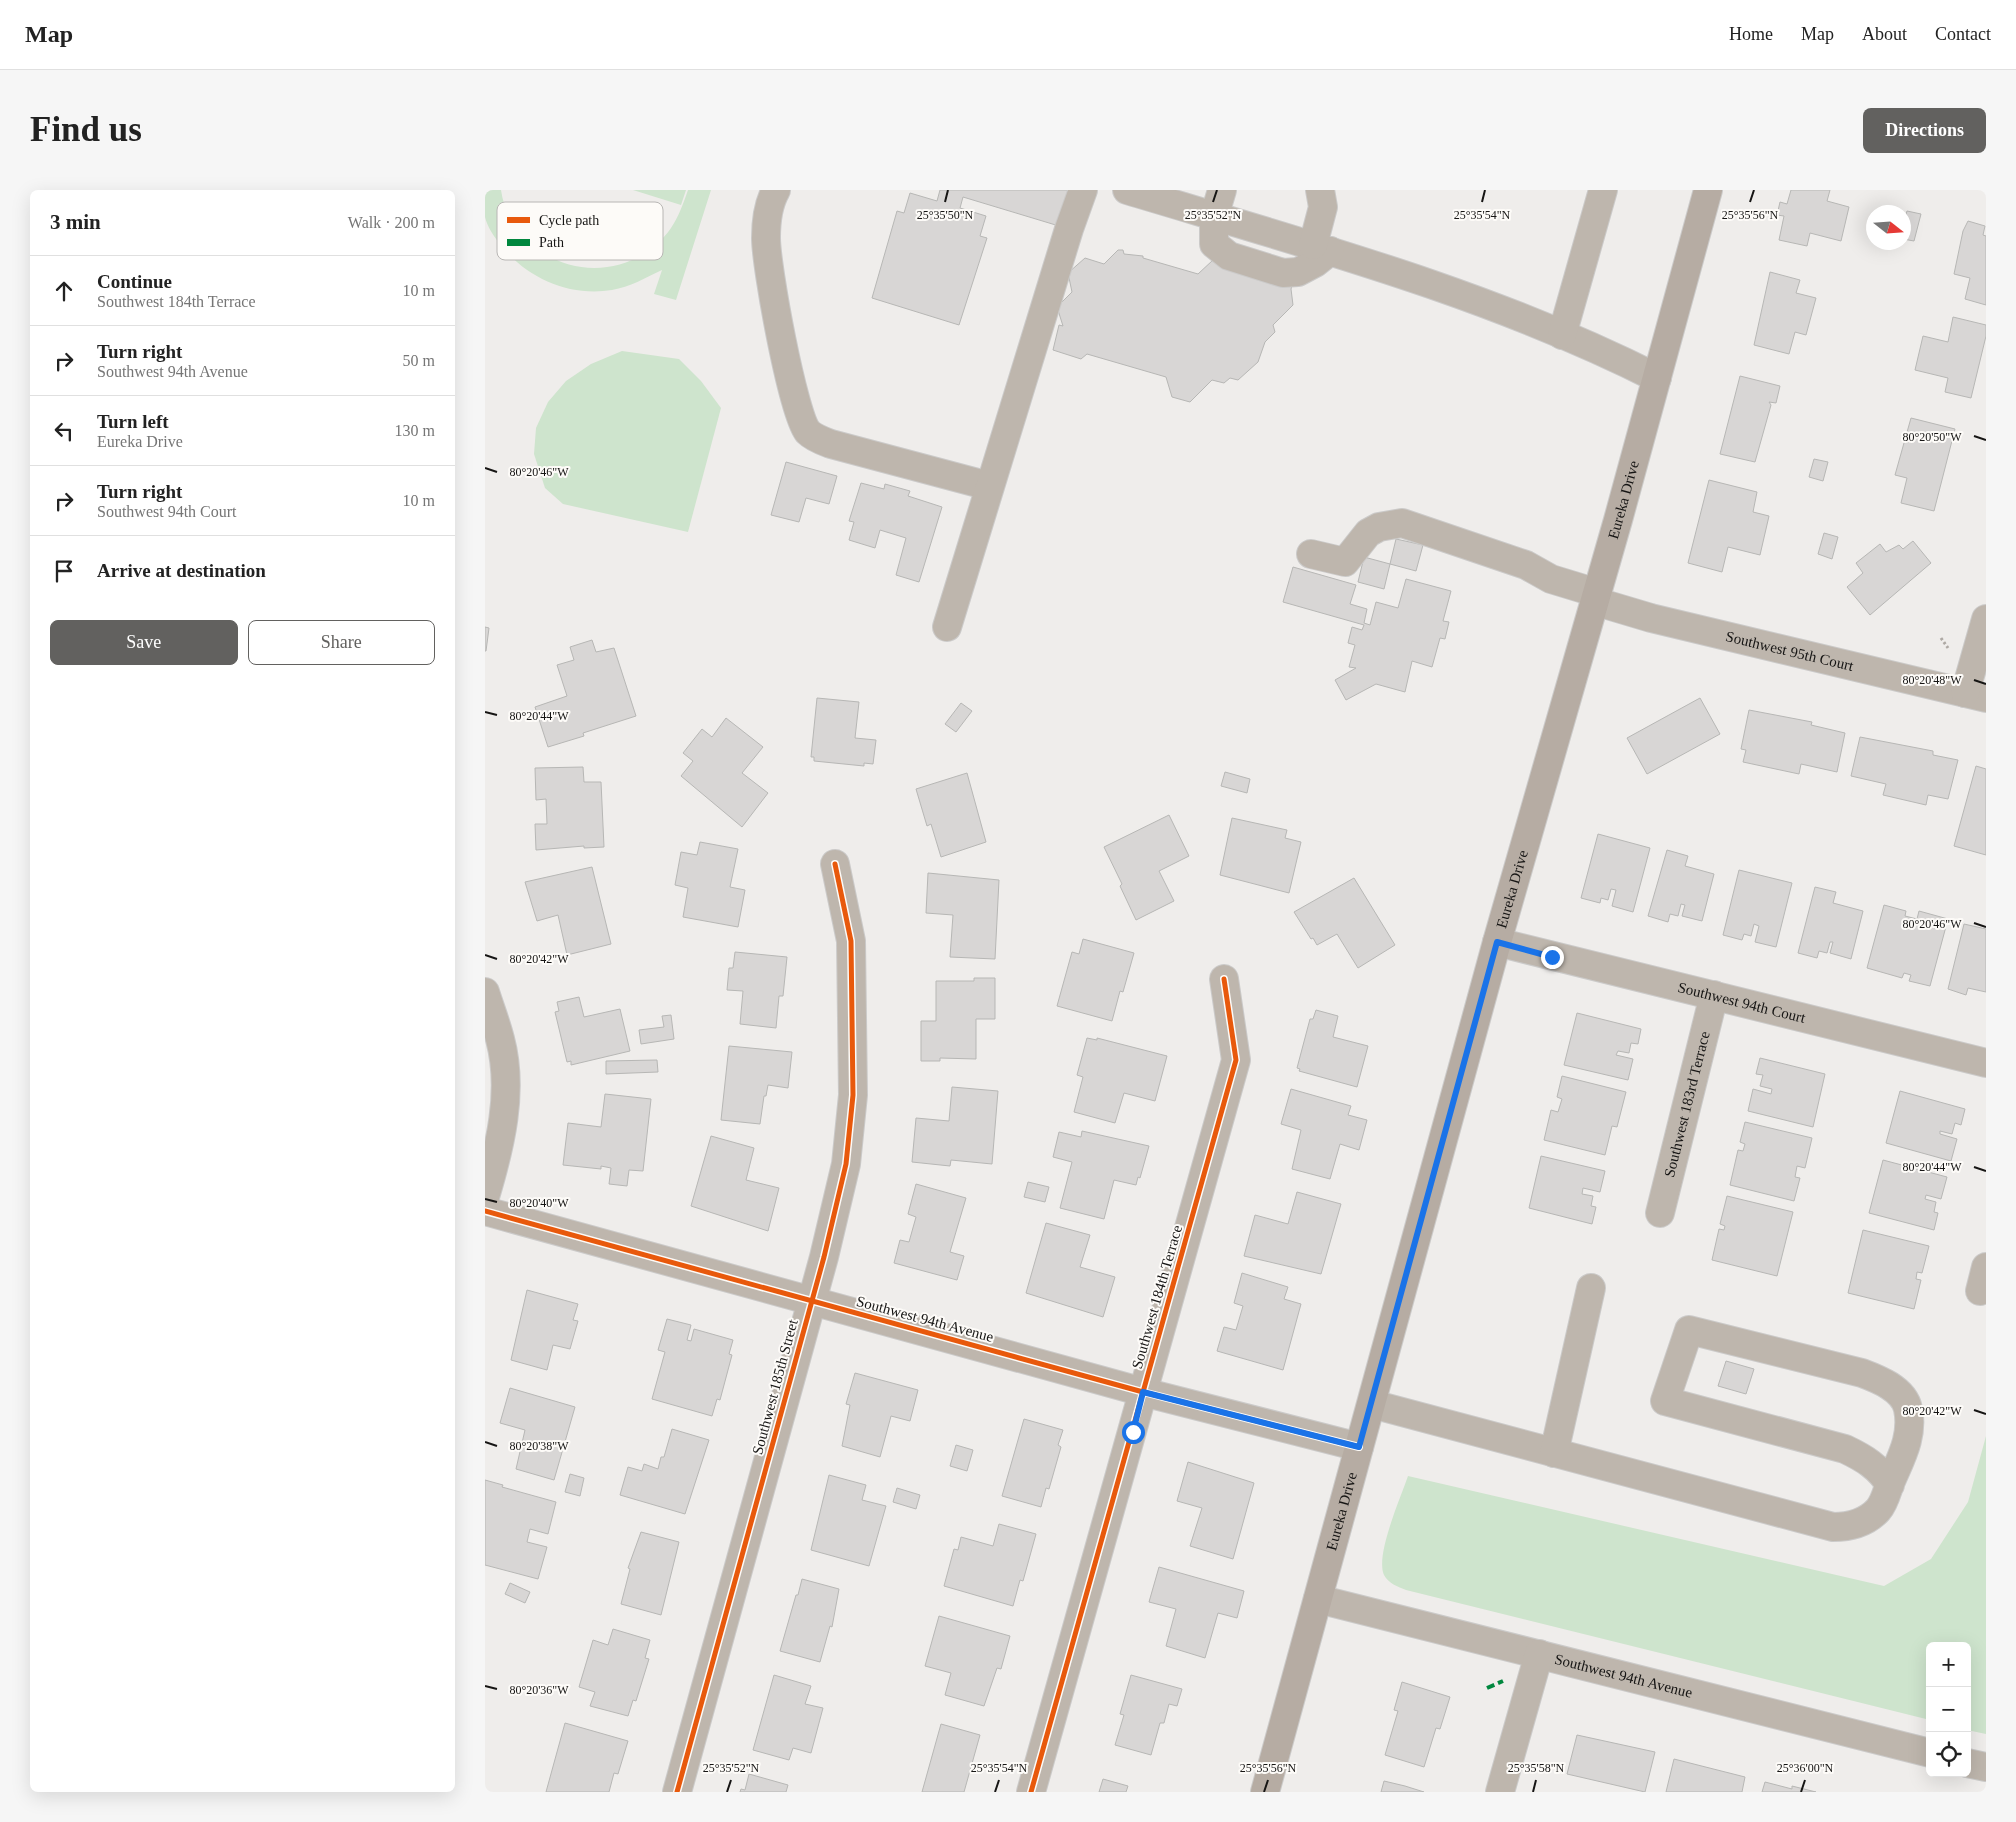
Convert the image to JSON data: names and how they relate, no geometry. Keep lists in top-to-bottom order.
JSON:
{
  "streets": {
    "main road": ["Eureka Drive"],
    "street": [
      "Southwest 95th Court",
      "Southwest 94th Court",
      "Southwest 183rd Terrace",
      "Southwest 184th Terrace",
      "Southwest 94th Avenue",
      "Southwest 185th Street"
    ]
  },
  "crossings": [
    ["Eureka Drive", "Southwest 95th Court"],
    ["Eureka Drive", "Southwest 94th Court"],
    ["Eureka Drive", "Southwest 94th Avenue"],
    ["Southwest 94th Court", "Southwest 183rd Terrace"],
    ["Southwest 184th Terrace", "Southwest 94th Avenue"],
    ["Southwest 94th Avenue", "Southwest 185th Street"]
  ],
  "legend": ["Cycle path", "Path"],
  "north": "right",
  "page": {
    "header": "Map",
    "nav": [
      "Home",
      "Map",
      "About",
      "Contact"
    ],
    "buttons": [
      "Directions",
      ["Save", "Share"]
    ],
    "title": "Find us",
    "heading": ["3 min", "Walk · 200 m"],
    "list": [
      ["Continue", "Southwest 184th Terrace", "10 m"],
      ["Turn right", "Southwest 94th Avenue", "50 m"],
      ["Turn left", "Eureka Drive", "130 m"],
      ["Turn right", "Southwest 94th Court", "10 m"],
      "Arrive at destination"
    ],
    "map_buttons": ["+", "−"]
  },
  "coordinates": [
    "25°35'50\"N",
    "25°35'52\"N",
    "25°35'54\"N",
    "25°35'56\"N",
    "80°20'50\"W",
    "80°20'46\"W",
    "80°20'48\"W",
    "80°20'44\"W",
    "80°20'42\"W",
    "80°20'40\"W",
    "80°20'38\"W",
    "80°20'36\"W",
    "25°35'58\"N",
    "25°36'00\"N"
  ]
}
